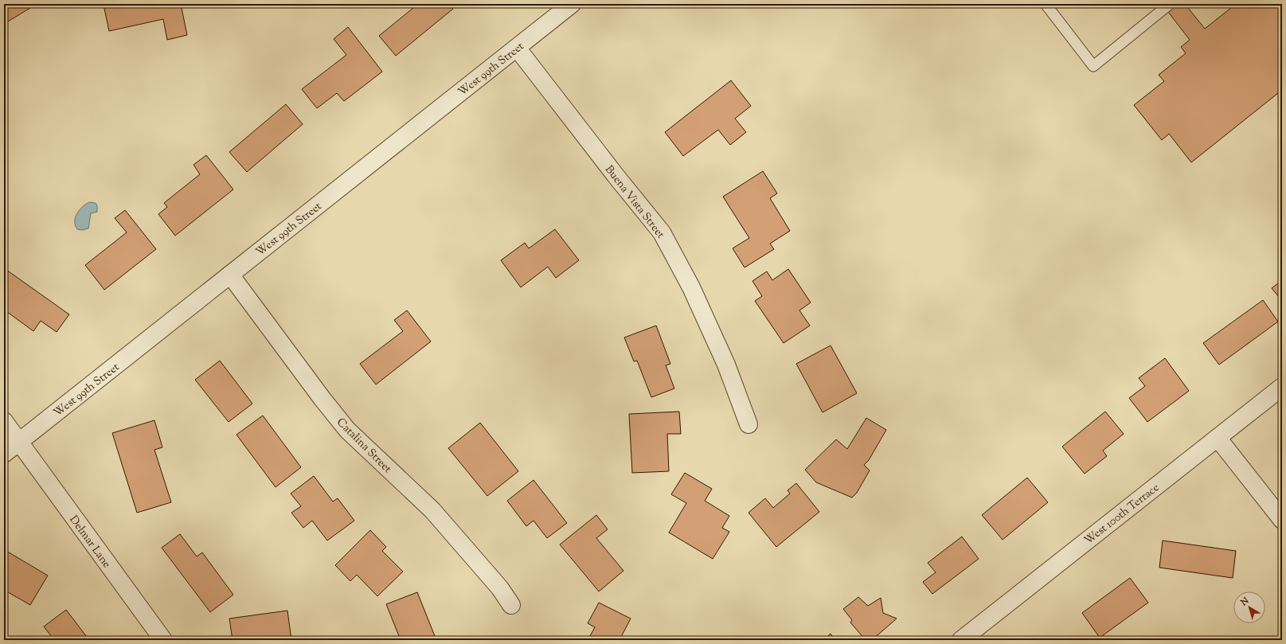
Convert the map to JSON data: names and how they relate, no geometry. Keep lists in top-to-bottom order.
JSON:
{
  "streets": {
    "street": [
      "West 99th Street",
      "Buena Vista Street",
      "Catalina Street",
      "West 100th Terrace",
      "Delmar Lane"
    ]
  },
  "crossings": [
    ["West 99th Street", "Buena Vista Street"],
    ["West 99th Street", "Catalina Street"],
    ["West 99th Street", "Delmar Lane"]
  ],
  "north": "top left"
}
